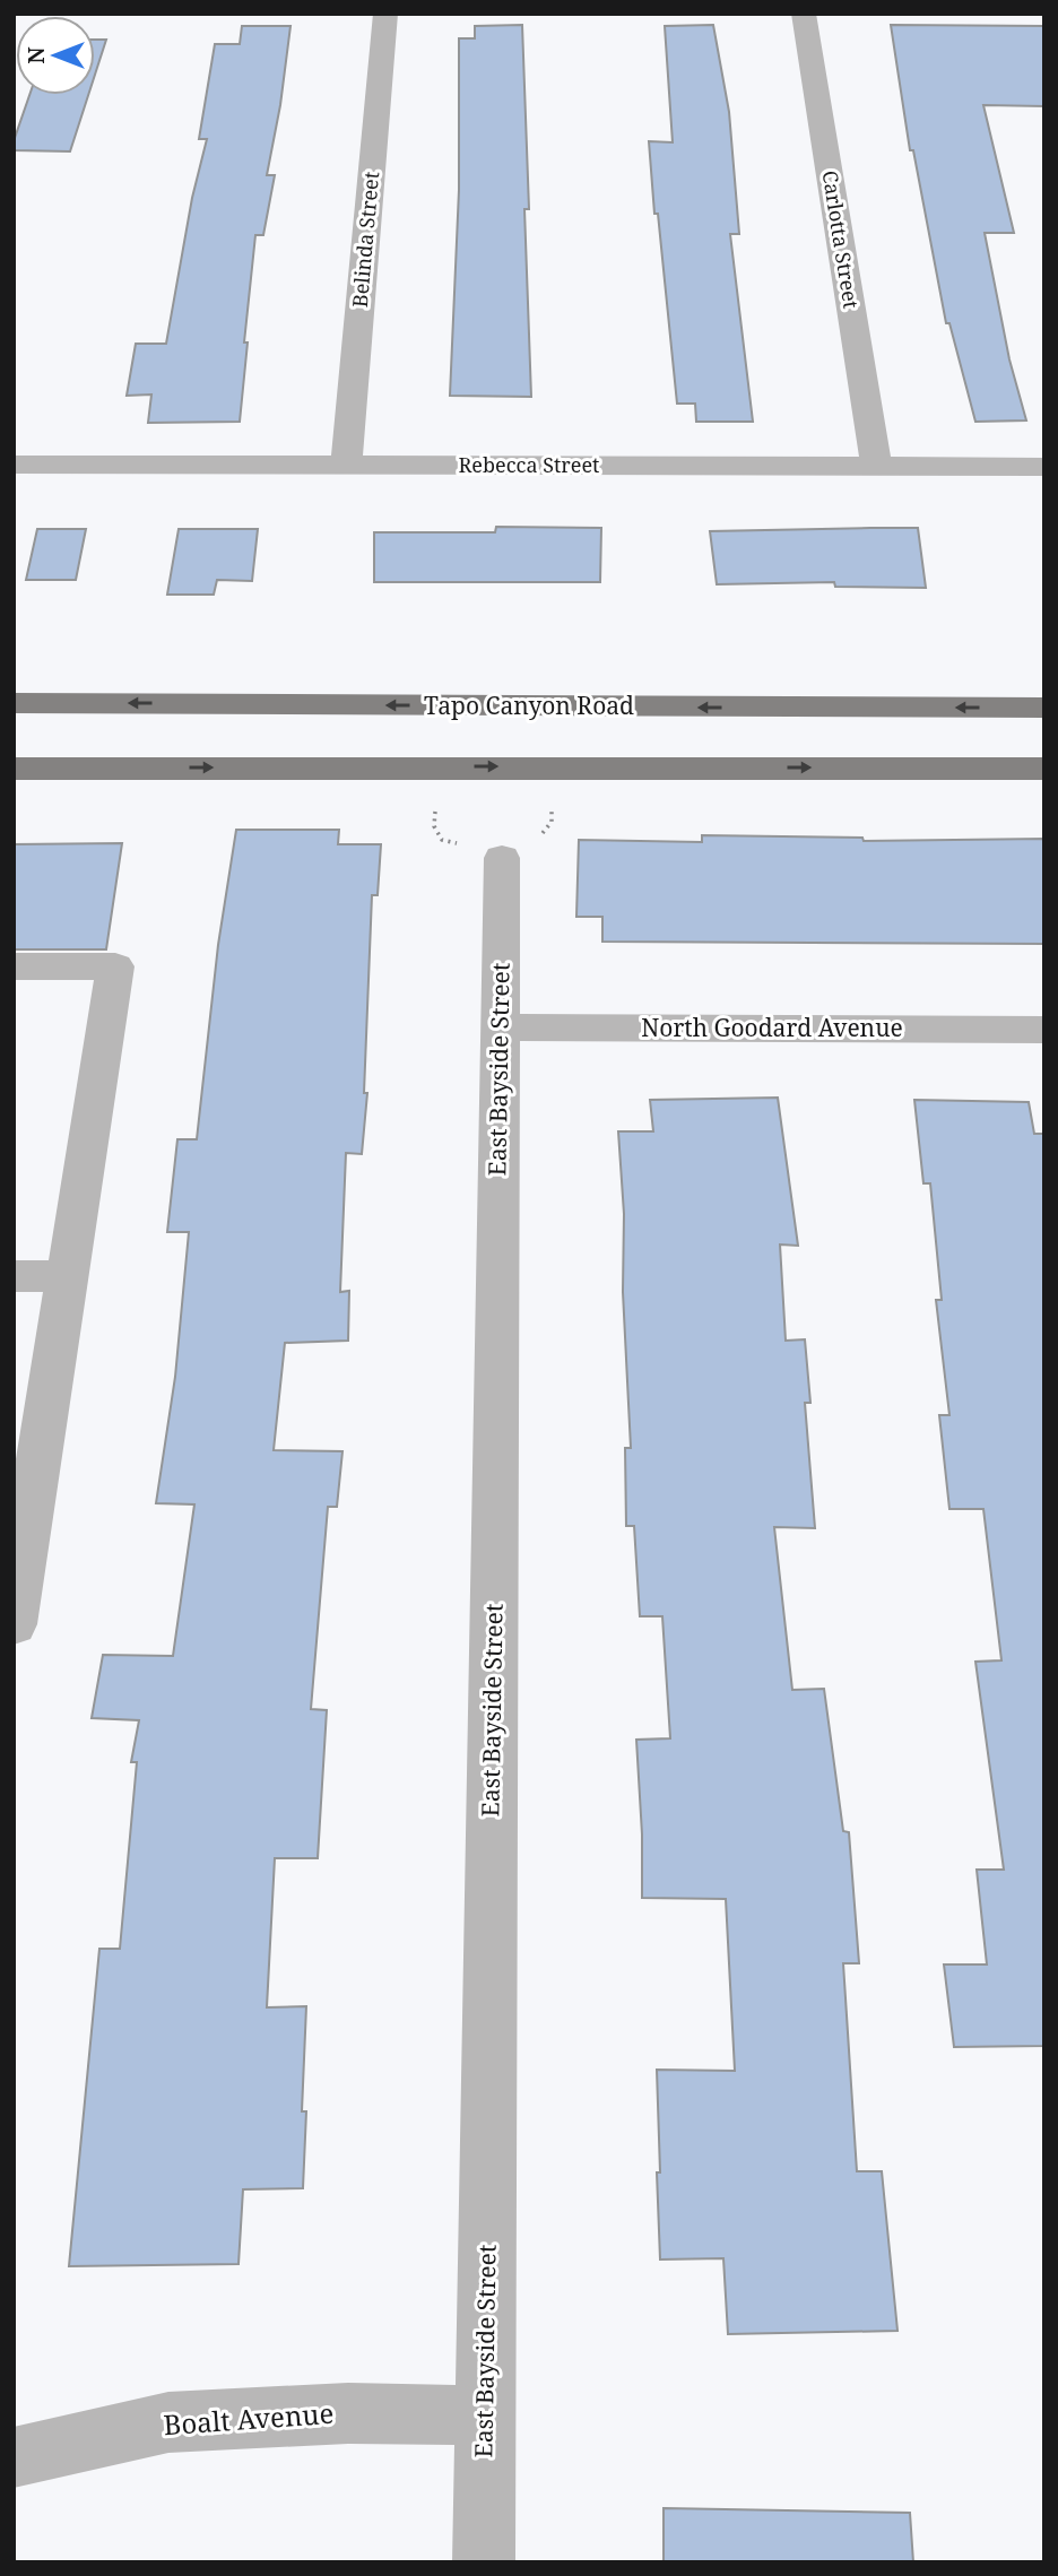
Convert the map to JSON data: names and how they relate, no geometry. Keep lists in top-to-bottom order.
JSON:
{
  "streets": {
    "main road": ["Tapo Canyon Road"],
    "street": [
      "Belinda Street",
      "Carlotta Street",
      "Rebecca Street",
      "North Goodard Avenue",
      "East Bayside Street",
      "Boalt Avenue"
    ]
  },
  "crossings": [
    ["Belinda Street", "Rebecca Street"],
    ["Carlotta Street", "Rebecca Street"],
    ["North Goodard Avenue", "East Bayside Street"],
    ["East Bayside Street", "Boalt Avenue"]
  ],
  "north": "left"
}
